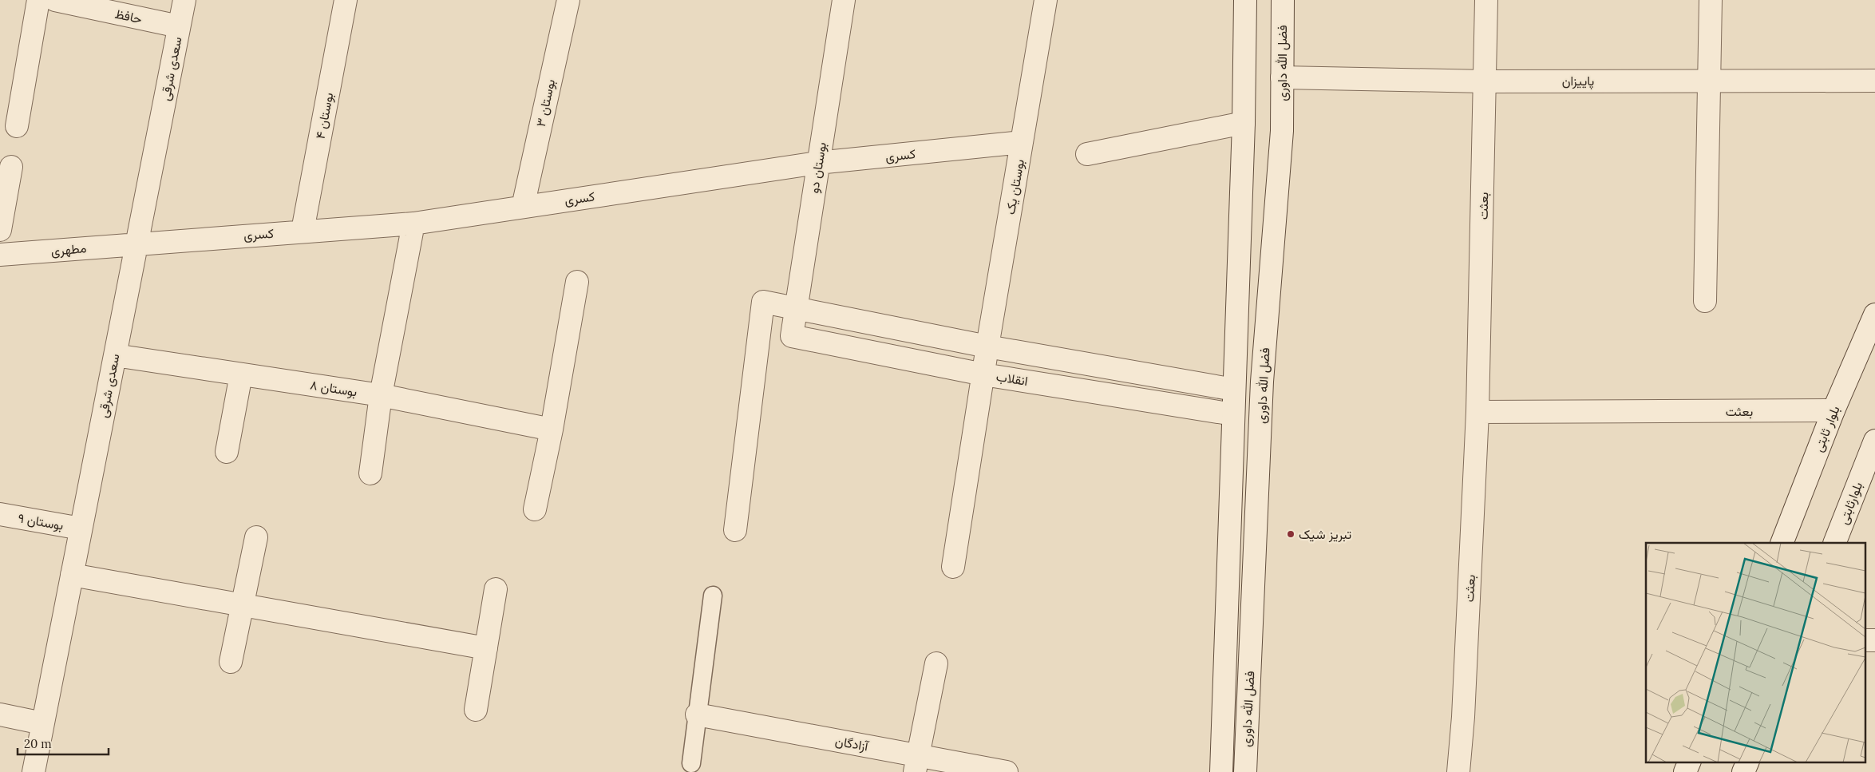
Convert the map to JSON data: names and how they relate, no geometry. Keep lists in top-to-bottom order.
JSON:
{
  "streets": {
    "street": [
      "حافظ",
      "فضل الله داوری",
      "سعدی شرقی",
      "پاییزان",
      "بوستان ۳",
      "بوستان ۴",
      "کسری",
      "بوستان دو",
      "بوستان یک",
      "بعثت",
      "مطهری",
      "انقلاب",
      "بوستان ۸",
      "بلوار ثابتی",
      "بلوارثابتی",
      "بوستان ۹",
      "آزادگان"
    ]
  },
  "crossings": [
    ["حافظ", "سعدی شرقی"],
    ["فضل الله داوری", "پاییزان"],
    ["فضل الله داوری", "انقلاب"],
    ["سعدی شرقی", "کسری"],
    ["سعدی شرقی", "مطهری"],
    ["سعدی شرقی", "بوستان ۸"],
    ["سعدی شرقی", "بوستان ۹"],
    ["پاییزان", "بعثت"],
    ["بوستان ۳", "کسری"],
    ["بوستان ۴", "کسری"],
    ["کسری", "بوستان دو"],
    ["کسری", "بوستان یک"],
    ["کسری", "مطهری"],
    ["بوستان دو", "انقلاب"],
    ["بوستان یک", "انقلاب"],
    ["بعثت", "بلوار ثابتی"]
  ],
  "places": ["تبریز شیک"],
  "scale_bar": "20 m"
}
